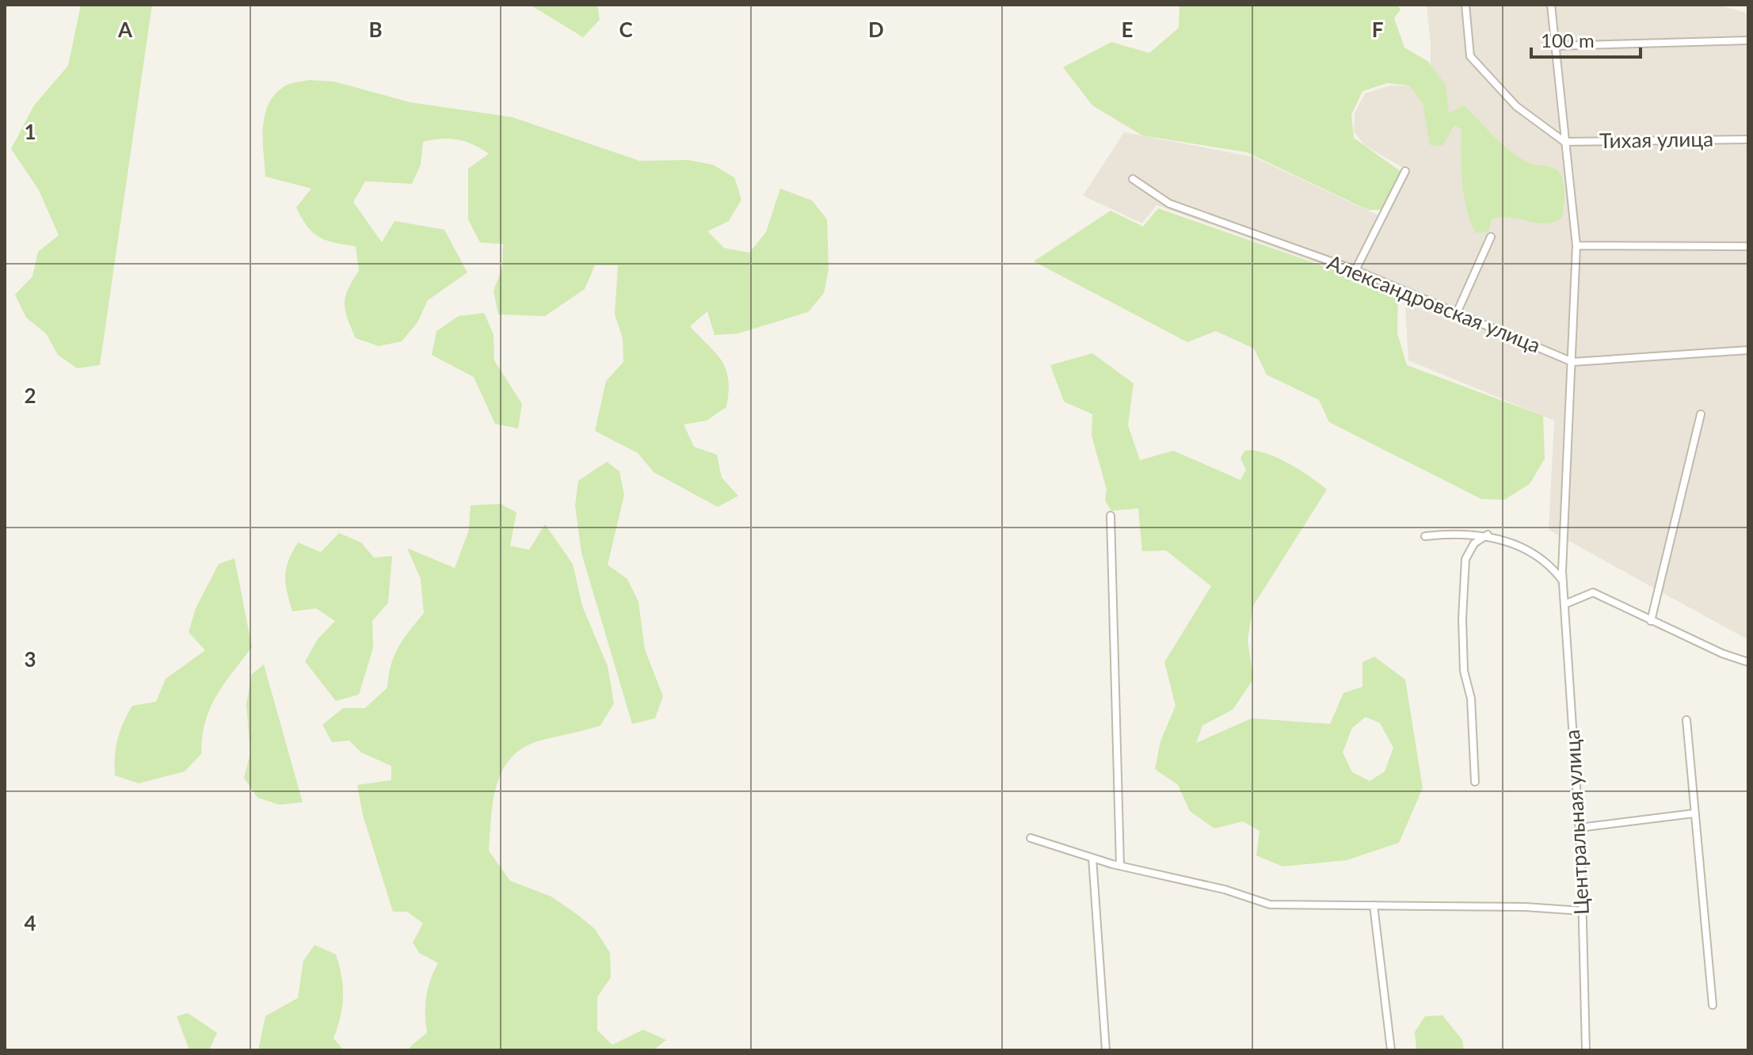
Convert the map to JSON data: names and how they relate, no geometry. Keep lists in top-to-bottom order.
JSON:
{
  "streets": {
    "street": ["Тихая улица", "Александровская улица", "Центральная улица"]
  },
  "crossings": [
    ["Тихая улица", "Центральная улица"],
    ["Александровская улица", "Центральная улица"]
  ],
  "scale_bar": "100 m",
  "grid": {
    "columns": [
      "A",
      "B",
      "C",
      "D",
      "E",
      "F"
    ],
    "rows": [
      "1",
      "2",
      "3",
      "4"
    ]
  }
}
